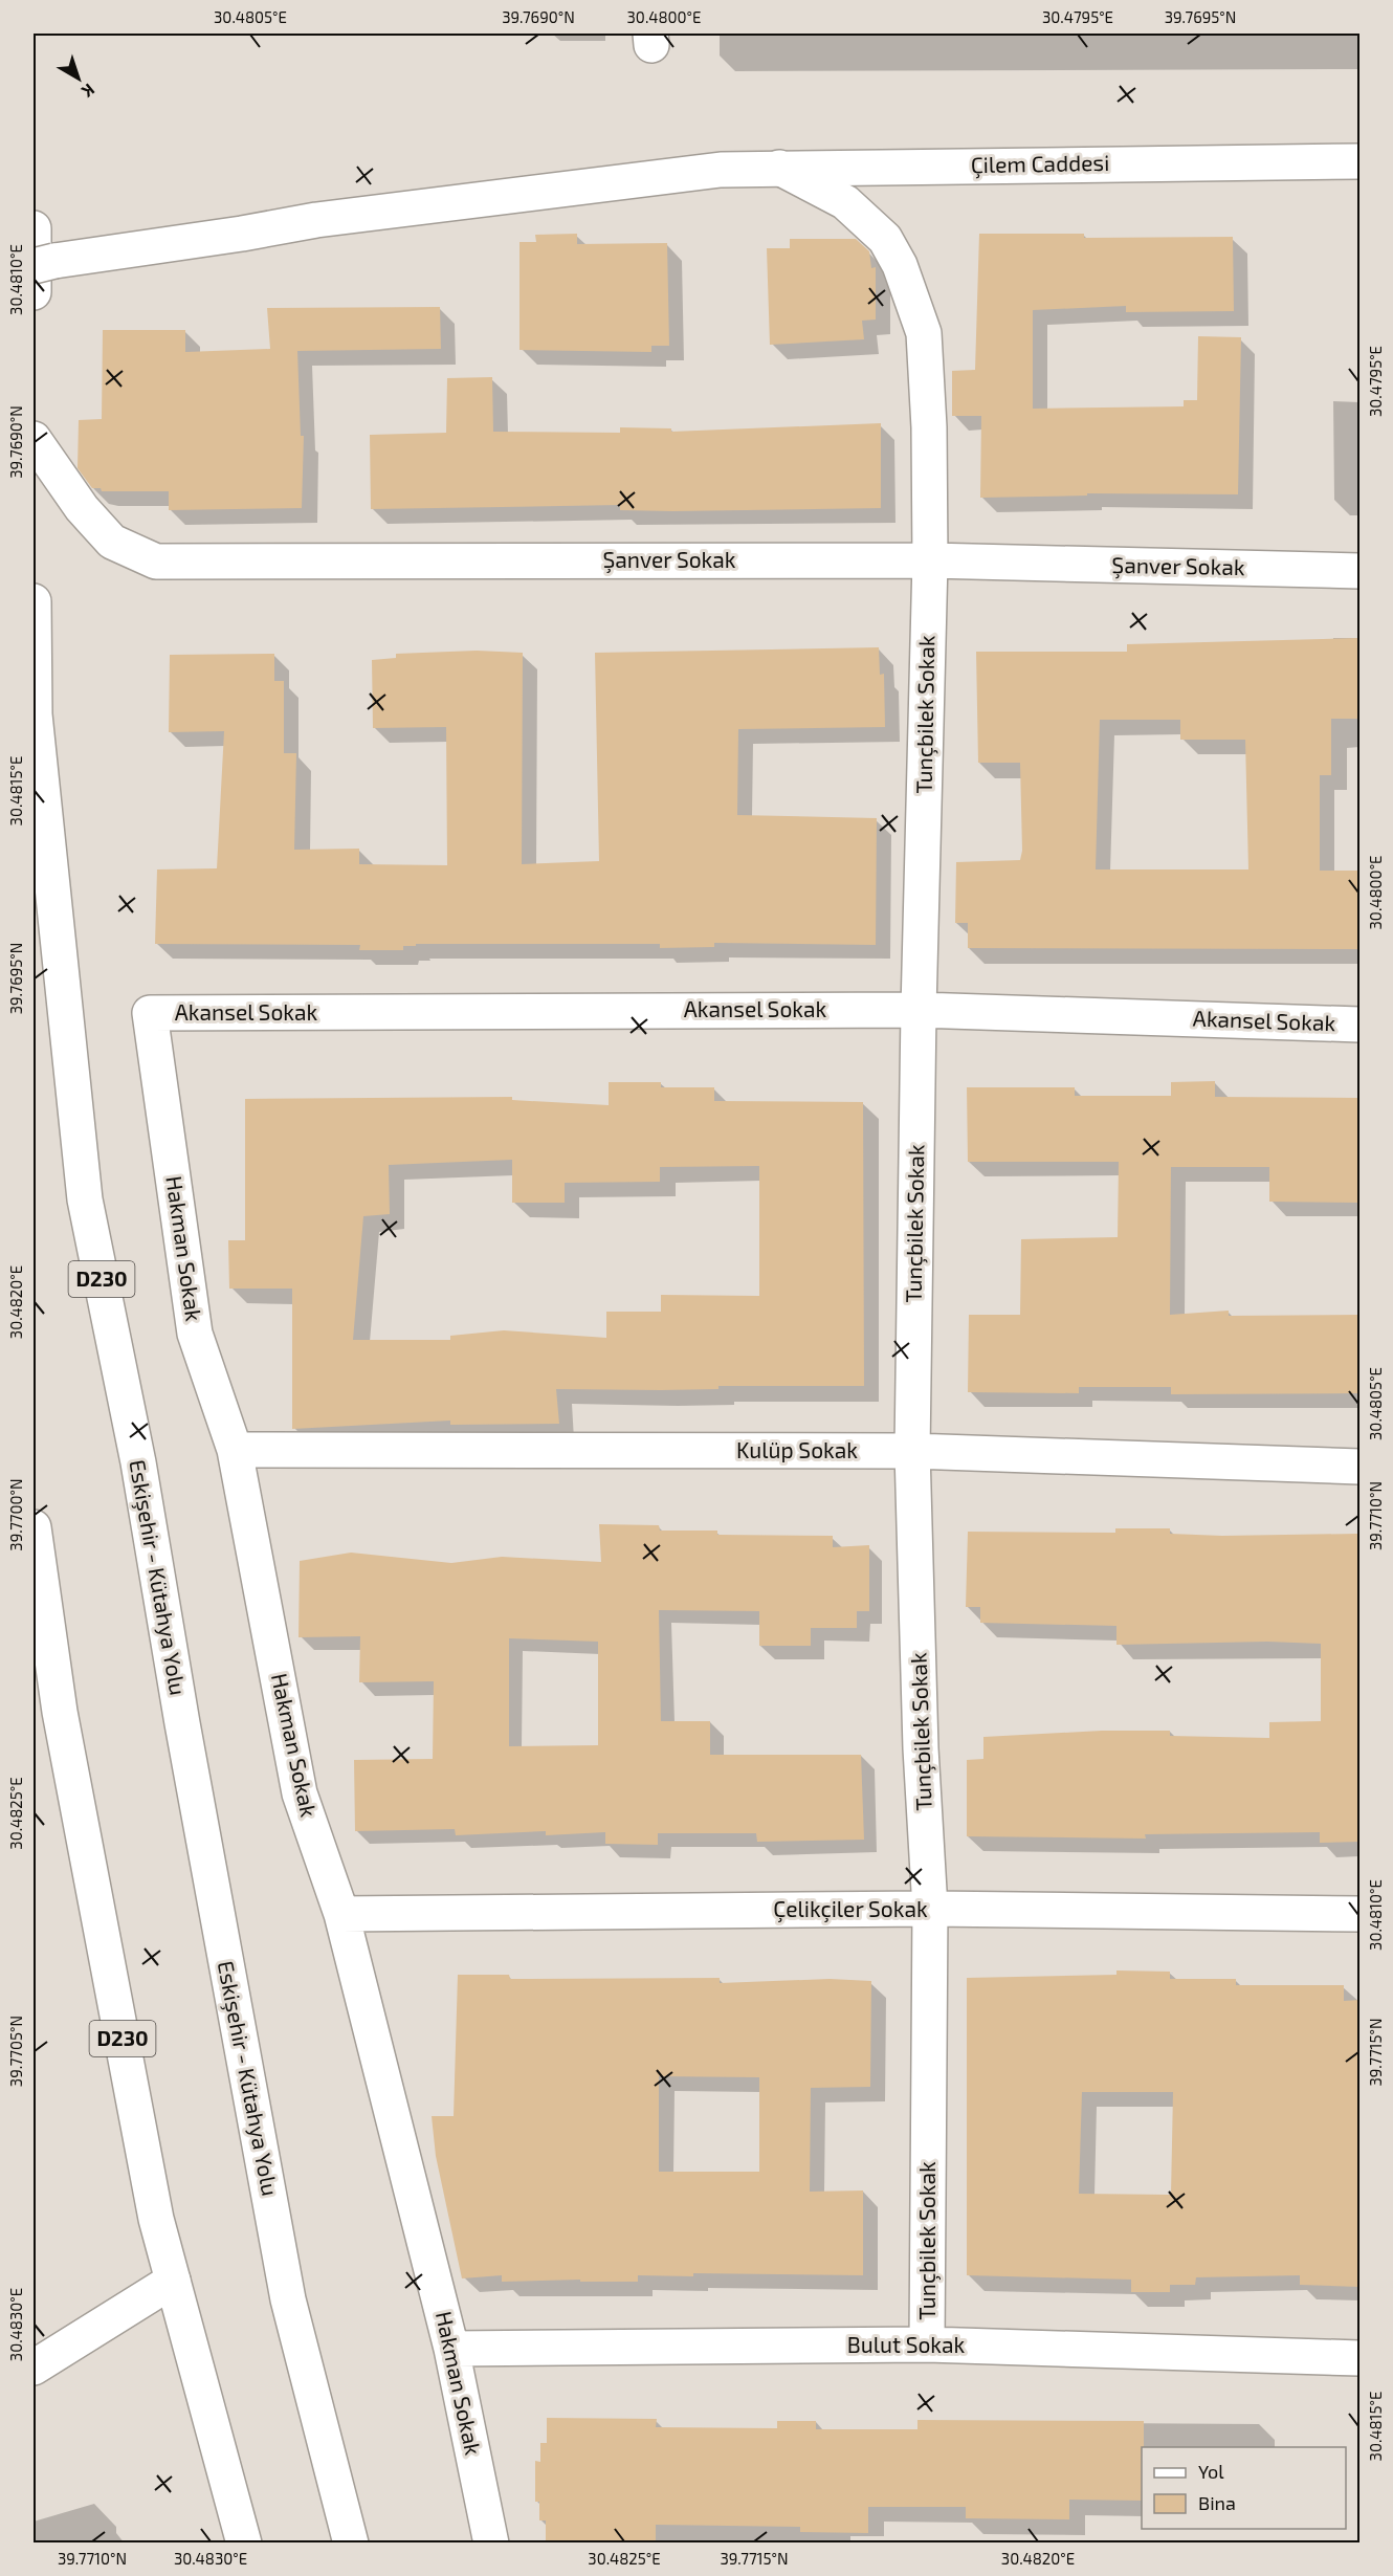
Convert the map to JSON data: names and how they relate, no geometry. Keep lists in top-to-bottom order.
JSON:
{
  "streets": {
    "main road": [
      "Çilem Caddesi",
      "Şanver Sokak",
      "Tunçbilek Sokak",
      "Akansel Sokak",
      "Hakman Sokak",
      "D230",
      "Kulüp Sokak",
      "Eskişehir - Kütahya Yolu",
      "Çelikçiler Sokak",
      "Bulut Sokak"
    ]
  },
  "crossings": [
    ["Çilem Caddesi", "Tunçbilek Sokak"],
    ["Şanver Sokak", "Tunçbilek Sokak"],
    ["Tunçbilek Sokak", "Akansel Sokak"],
    ["Tunçbilek Sokak", "Kulüp Sokak"],
    ["Tunçbilek Sokak", "Çelikçiler Sokak"],
    ["Tunçbilek Sokak", "Bulut Sokak"],
    ["Akansel Sokak", "Hakman Sokak"],
    ["Hakman Sokak", "Kulüp Sokak"],
    ["Hakman Sokak", "Çelikçiler Sokak"],
    ["Hakman Sokak", "Bulut Sokak"]
  ],
  "legend": ["Yol", "Bina"],
  "north": "bottom right",
  "coordinates": [
    "30.4805°E",
    "39.7690°N",
    "30.4800°E",
    "30.4795°E",
    "39.7695°N",
    "30.4810°E",
    "30.4815°E",
    "30.4820°E",
    "39.7700°N",
    "39.7710°N",
    "30.4825°E",
    "39.7705°N",
    "39.7715°N",
    "30.4830°E"
  ]
}
